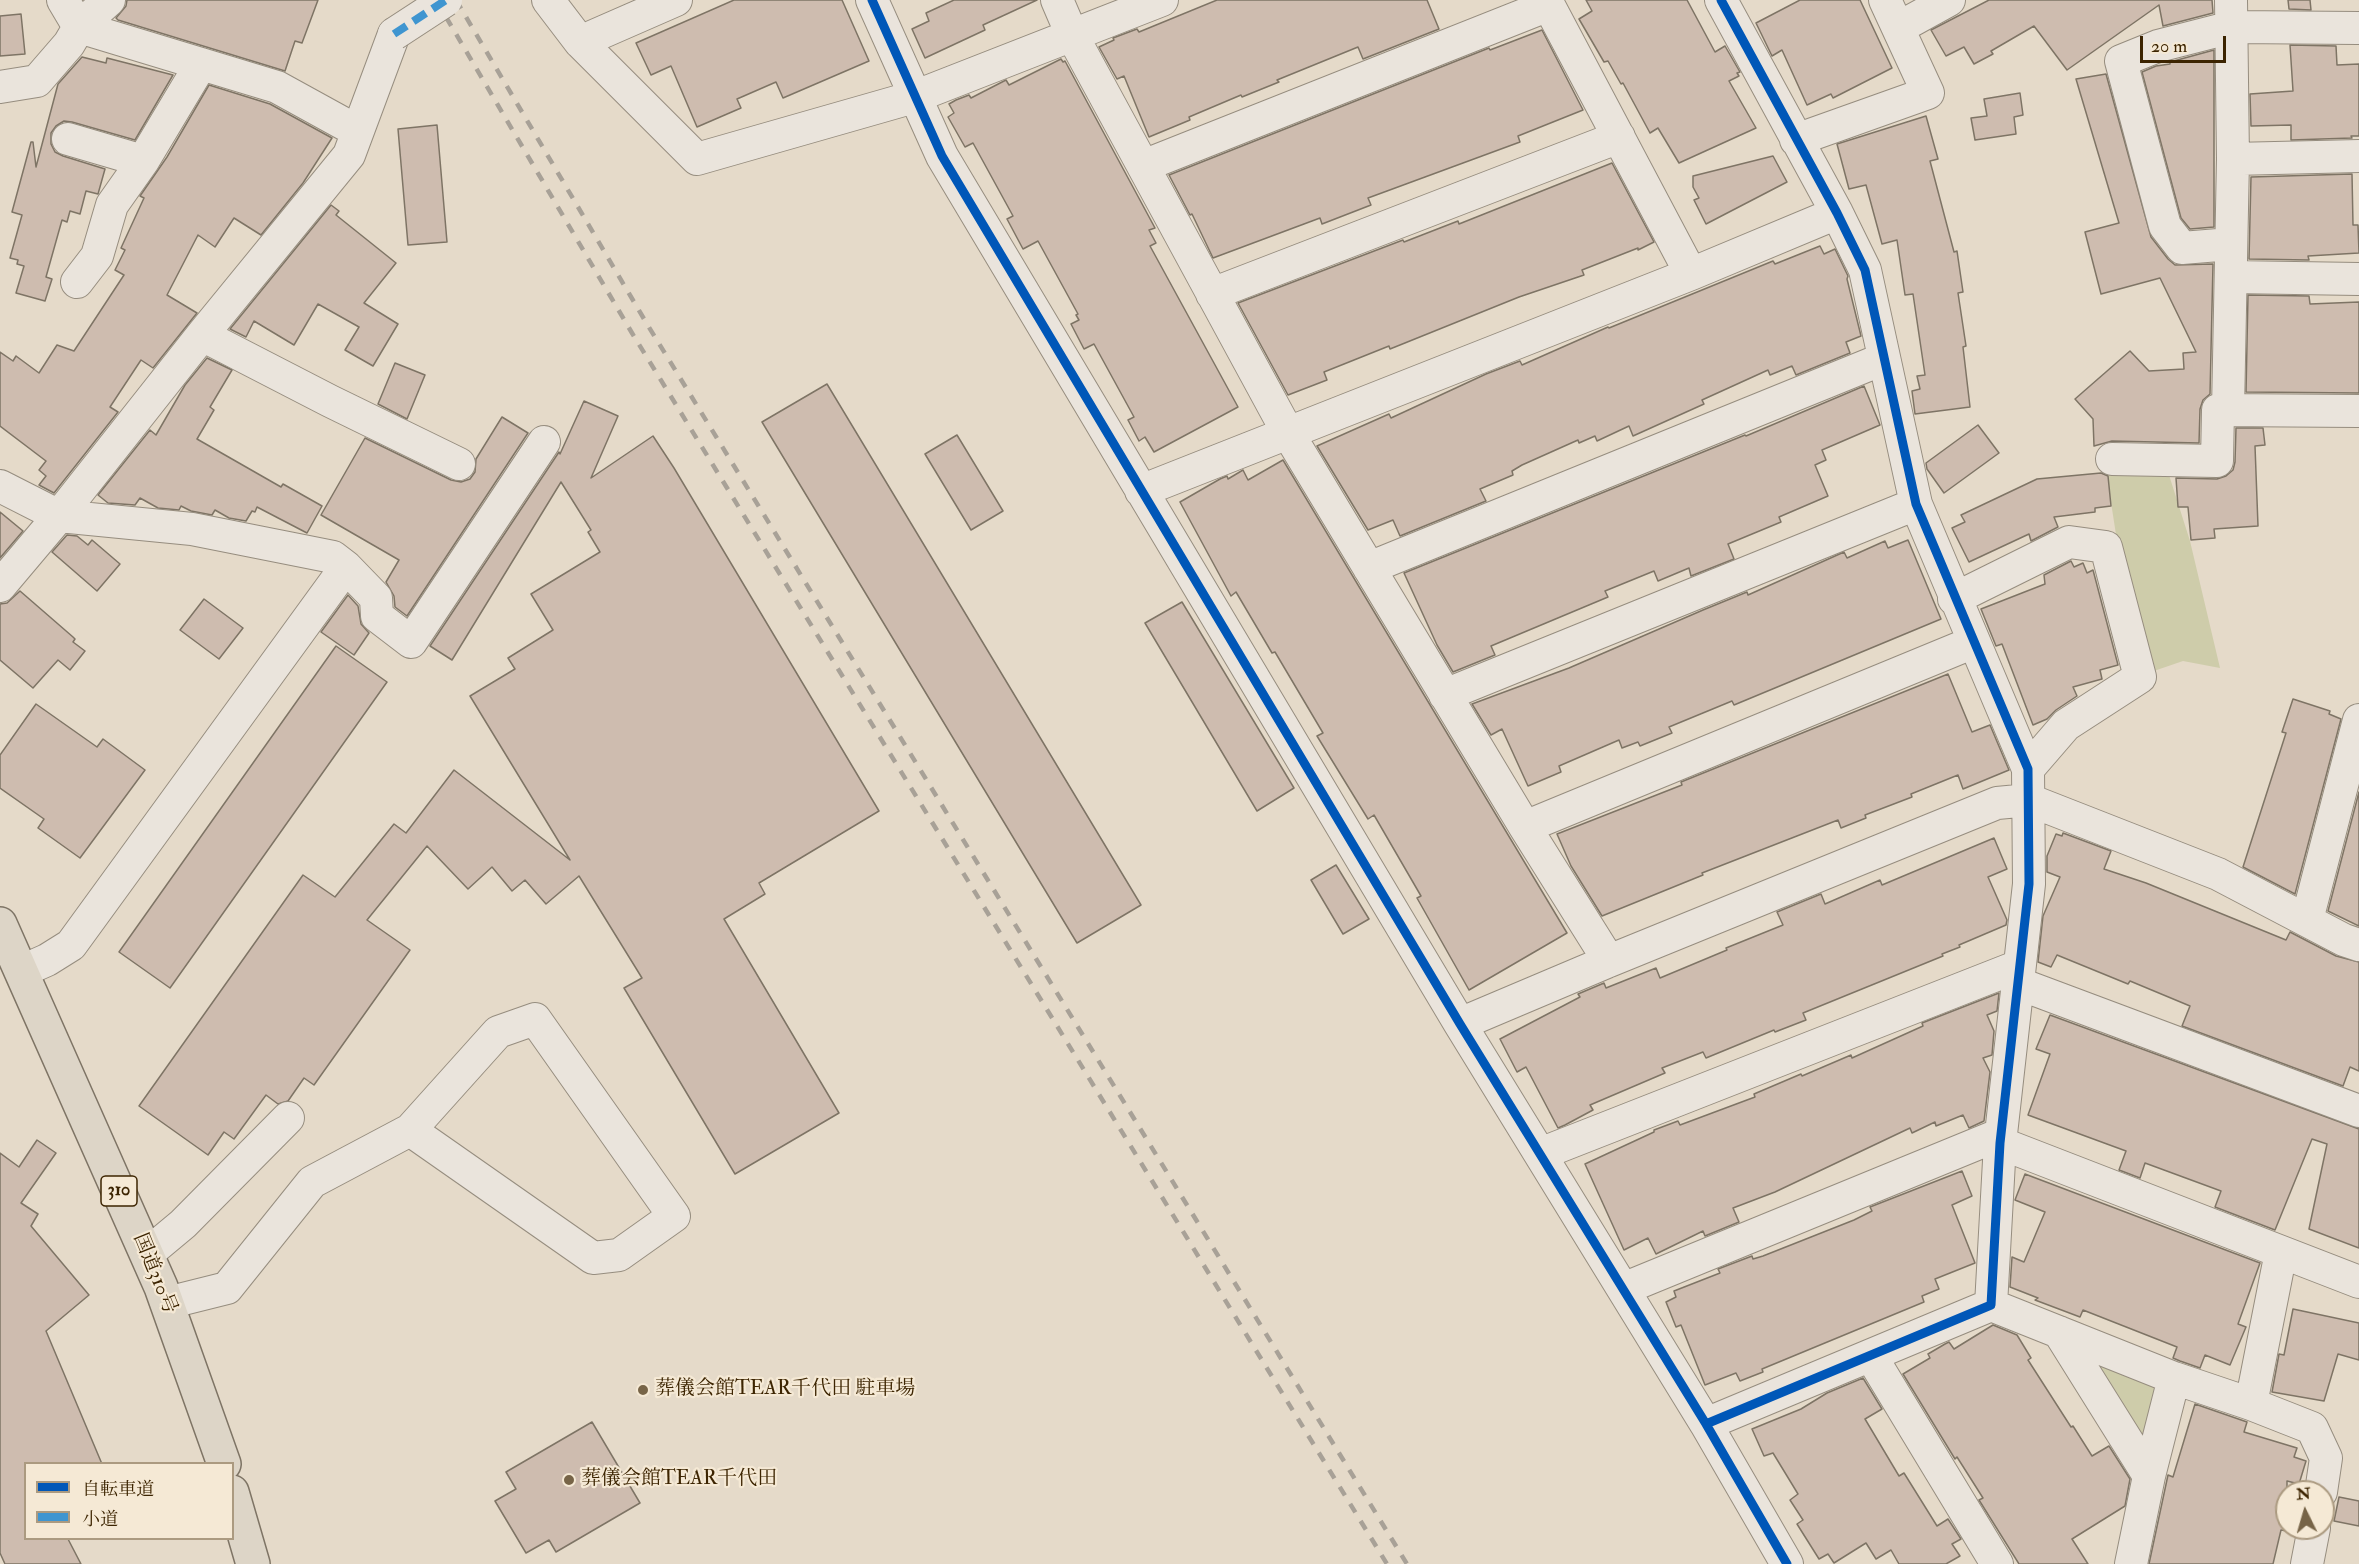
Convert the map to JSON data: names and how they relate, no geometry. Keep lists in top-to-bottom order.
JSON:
{
  "streets": {
    "highway": ["310", "国道310号"]
  },
  "places": ["葬儀会館TEAR千代田 駐車場", "葬儀会館TEAR千代田"],
  "legend": ["自転車道", "小道"],
  "scale_bar": "20 m",
  "north": "top"
}
